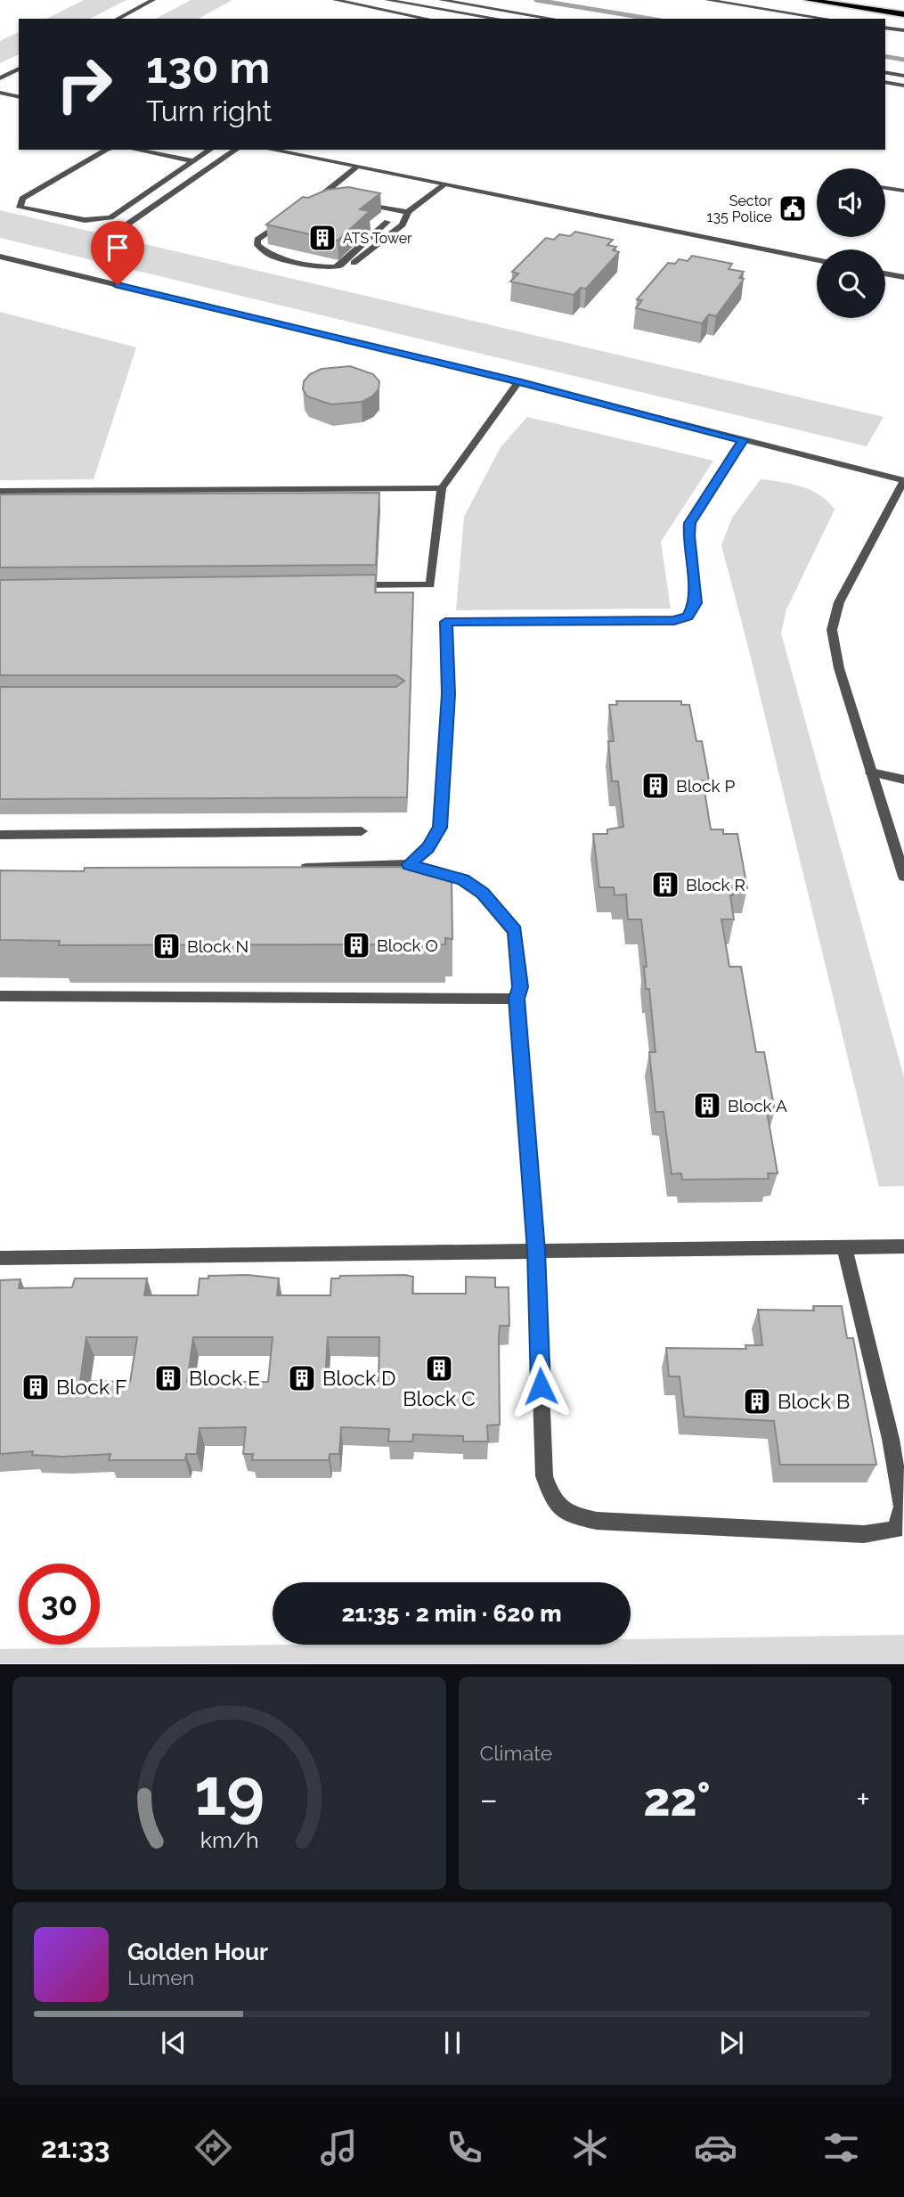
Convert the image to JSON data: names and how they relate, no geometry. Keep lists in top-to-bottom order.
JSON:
{
  "places": {
    "public building": ["Sector 135 Police"],
    "building": [
      "ATS Tower",
      "Block P",
      "Block R",
      "Block O",
      "Block N",
      "Block A",
      "Block C",
      "Block E",
      "Block D",
      "Block F",
      "Block B"
    ]
  },
  "page": {
    "turn": ["130 m", "Turn right"],
    "limit": "30",
    "trip": "21:35 · 2 min · 620 m",
    "tile": "Climate",
    "heat": ["−", "22°", "+"],
    "song": ["Golden Hour", "Lumen"],
    "tabs": "21:33",
    "gauge": ["19", "km/h"]
  }
}
